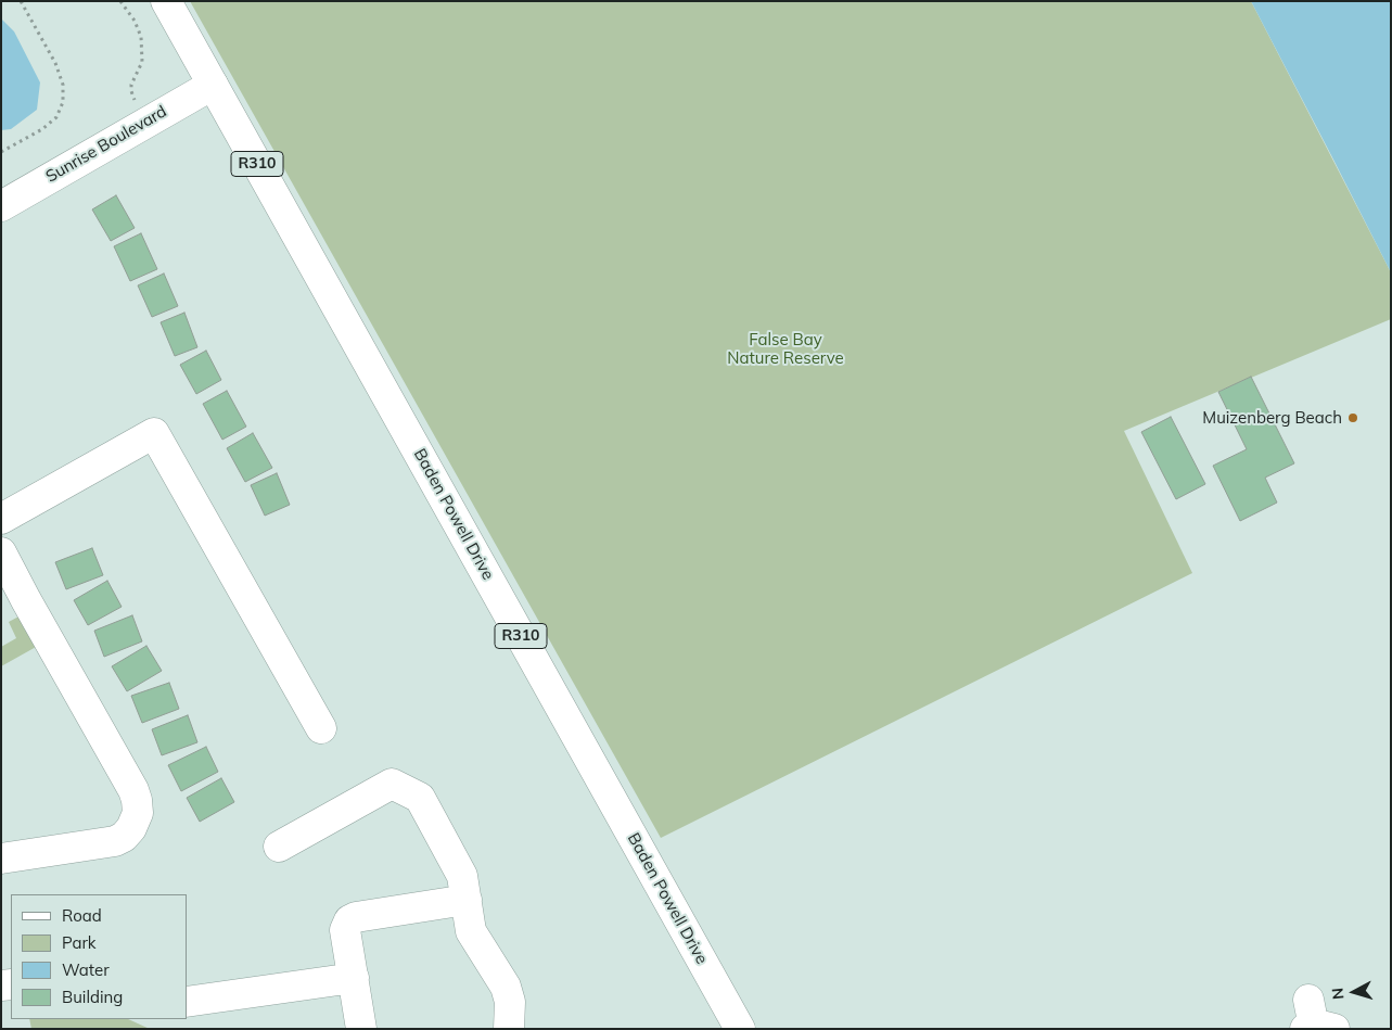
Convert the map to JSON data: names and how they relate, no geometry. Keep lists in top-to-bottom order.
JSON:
{
  "streets": {
    "main road": ["Sunrise Boulevard", "R310", "Baden Powell Drive"]
  },
  "crossings": [
    ["Sunrise Boulevard", "Baden Powell Drive"]
  ],
  "parks": ["False Bay Nature Reserve"],
  "places": ["Muizenberg Beach"],
  "legend": [
    "Road",
    "Park",
    "Water",
    "Building"
  ],
  "north": "left"
}
